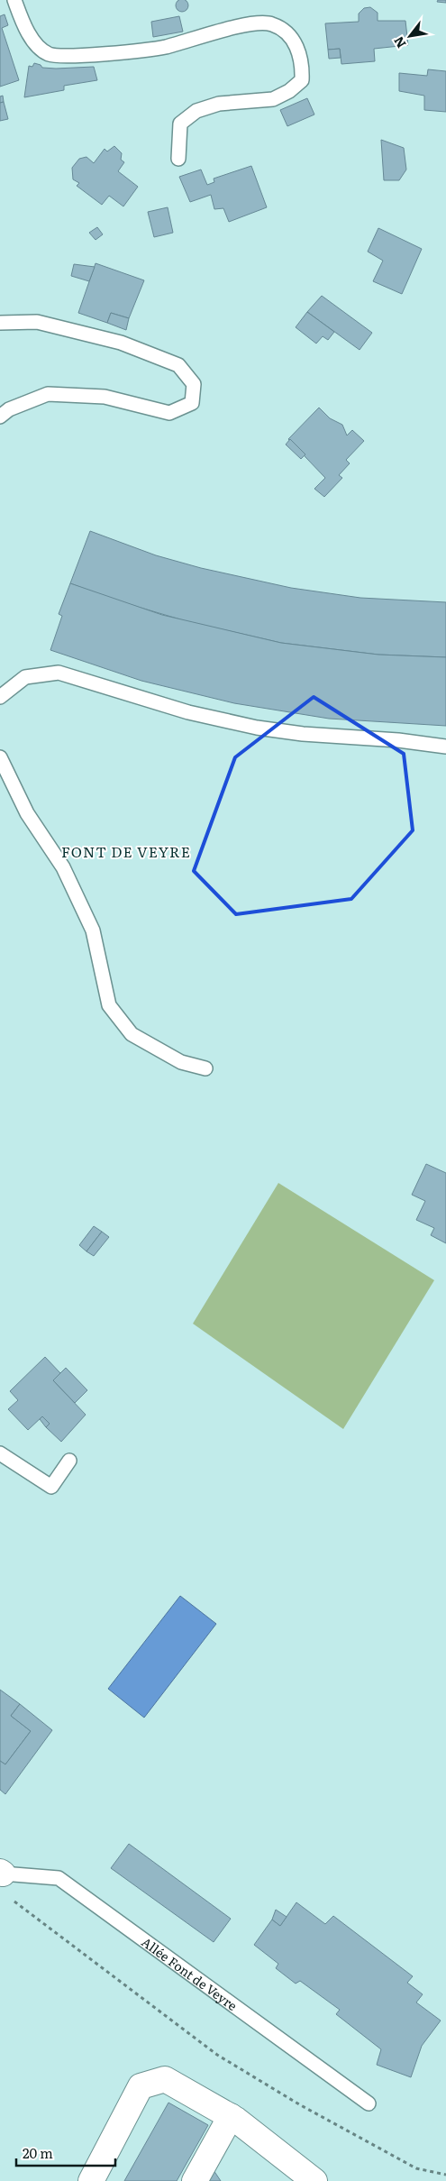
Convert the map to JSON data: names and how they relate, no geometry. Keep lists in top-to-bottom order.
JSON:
{
  "streets": {
    "lane": ["Allée Font de Veyre"]
  },
  "districts": ["FONT DE VEYRE"],
  "scale_bar": "20 m",
  "north": "bottom left"
}
